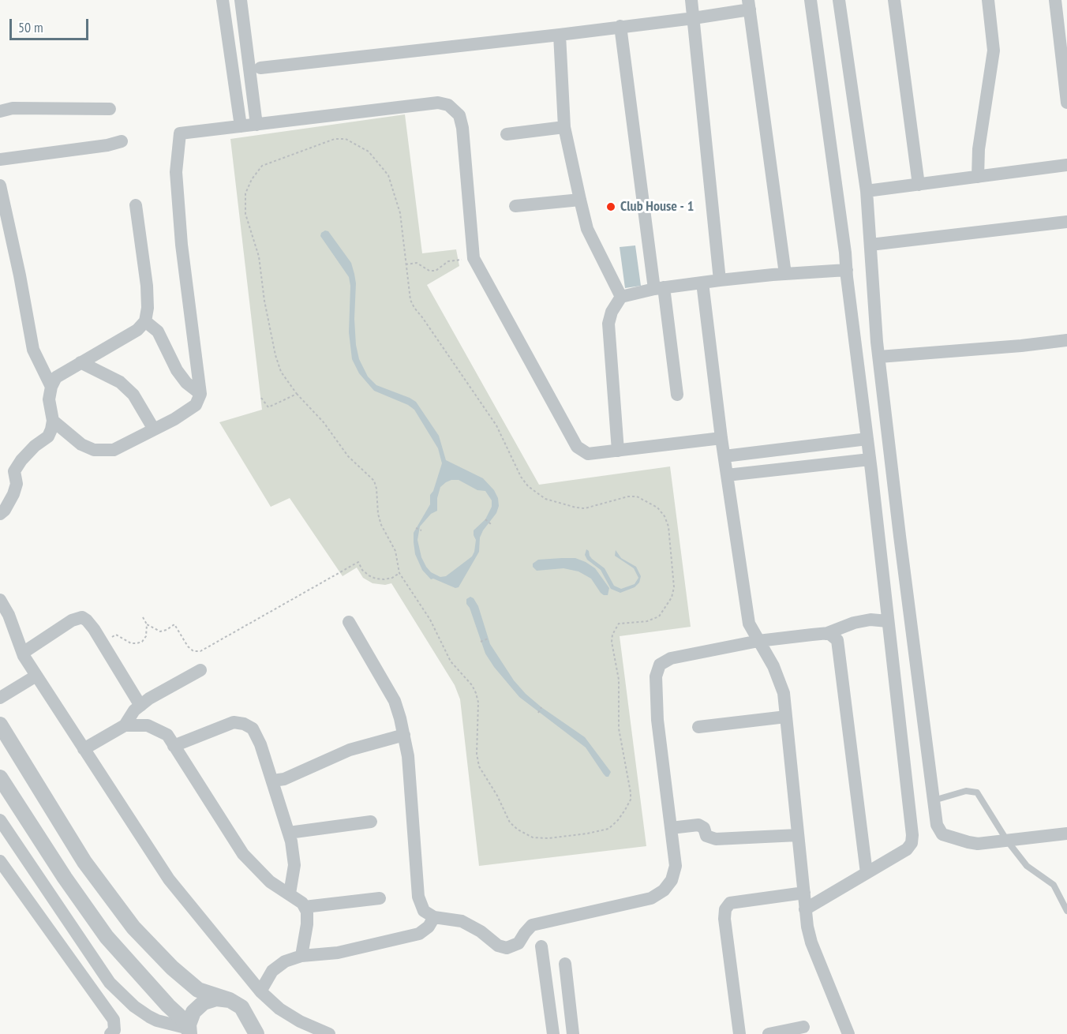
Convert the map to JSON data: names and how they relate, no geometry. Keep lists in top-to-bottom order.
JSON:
{
  "places": ["Club House - 1"],
  "scale_bar": "50 m"
}
